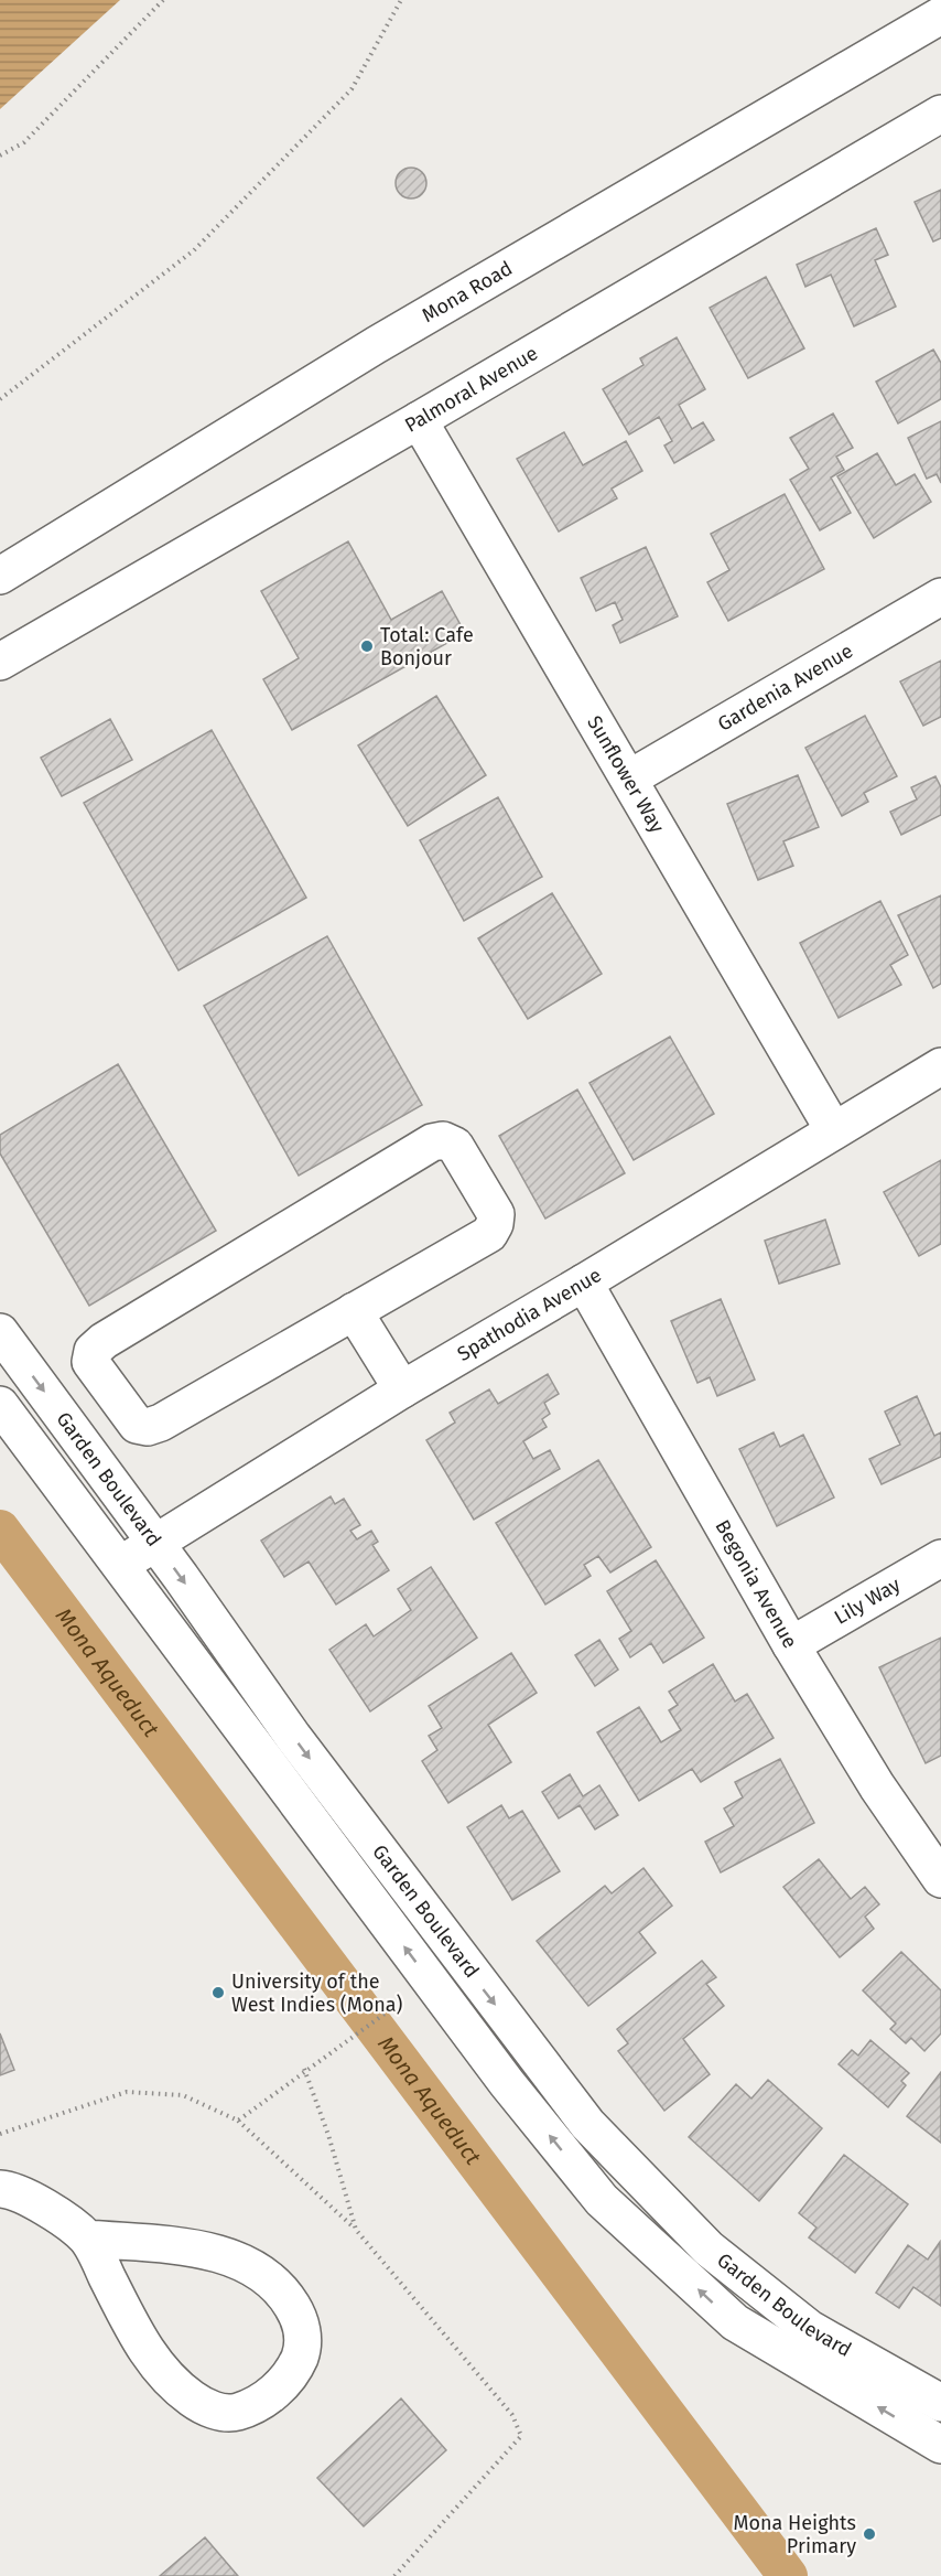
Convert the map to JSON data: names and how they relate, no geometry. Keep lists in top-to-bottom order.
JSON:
{
  "streets": {
    "street": [
      "Mona Road",
      "Palmoral Avenue",
      "Gardenia Avenue",
      "Sunflower Way",
      "Spathodia Avenue",
      "Garden Boulevard",
      "Begonia Avenue",
      "Lily Way"
    ]
  },
  "crossings": [
    ["Palmoral Avenue", "Sunflower Way"],
    ["Gardenia Avenue", "Sunflower Way"],
    ["Sunflower Way", "Spathodia Avenue"],
    ["Spathodia Avenue", "Garden Boulevard"],
    ["Spathodia Avenue", "Begonia Avenue"],
    ["Begonia Avenue", "Lily Way"]
  ],
  "water": ["Mona Aqueduct"],
  "places": ["Total: Cafe Bonjour", "University of the West Indies (Mona)", "Mona Heights Primary"]
}
